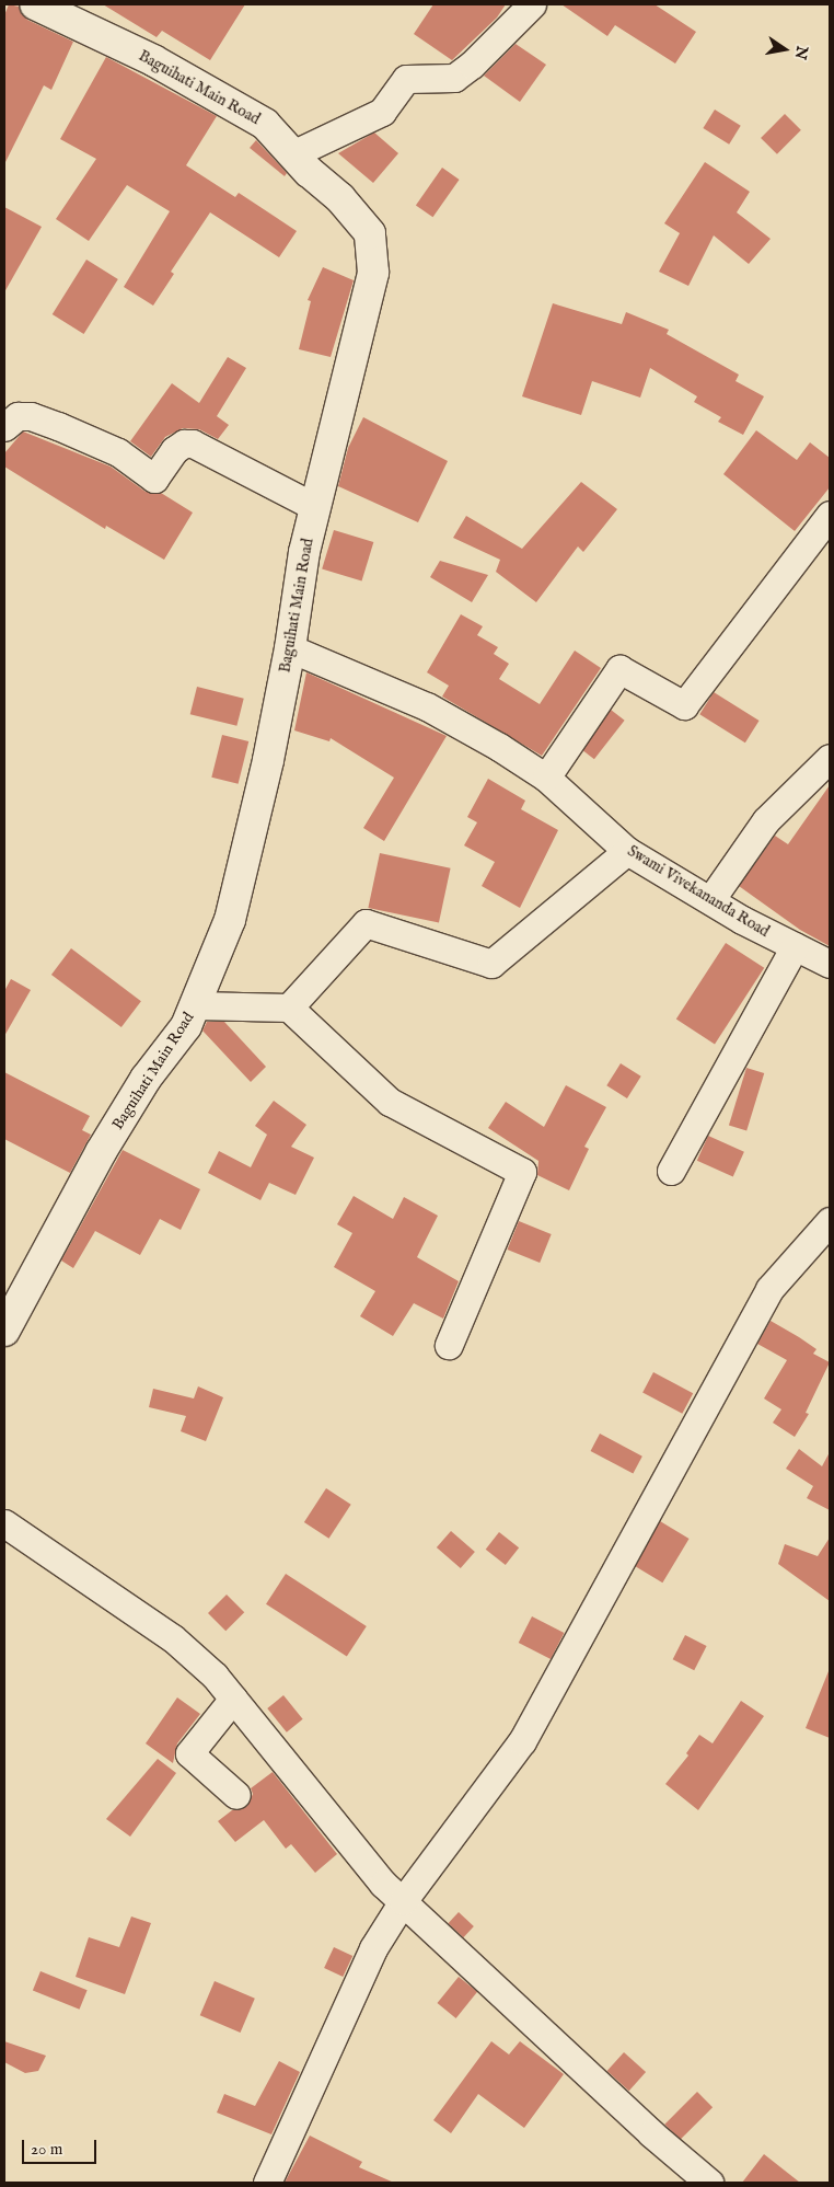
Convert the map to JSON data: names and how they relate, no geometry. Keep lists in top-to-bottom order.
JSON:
{
  "streets": {
    "street": ["Baguihati Main Road", "Swami Vivekananda Road"]
  },
  "crossings": [
    ["Baguihati Main Road", "Swami Vivekananda Road"]
  ],
  "scale_bar": "20 m",
  "north": "right"
}
